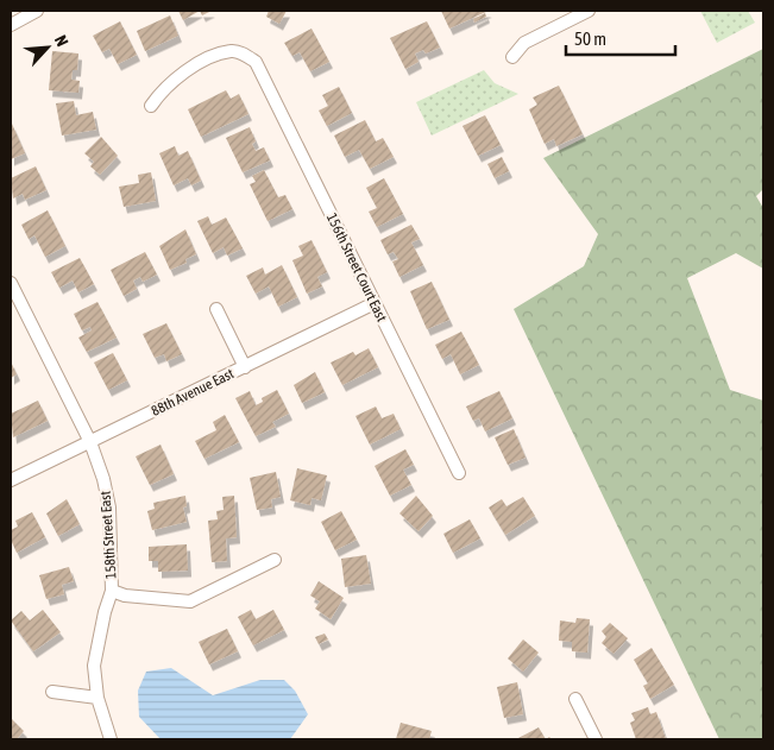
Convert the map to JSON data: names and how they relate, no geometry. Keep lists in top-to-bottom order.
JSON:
{
  "streets": {
    "street": ["156th Street Court East", "88th Avenue East", "158th Street East"]
  },
  "crossings": [
    ["156th Street Court East", "88th Avenue East"],
    ["88th Avenue East", "158th Street East"]
  ],
  "scale_bar": "50 m",
  "north": "top right"
}
